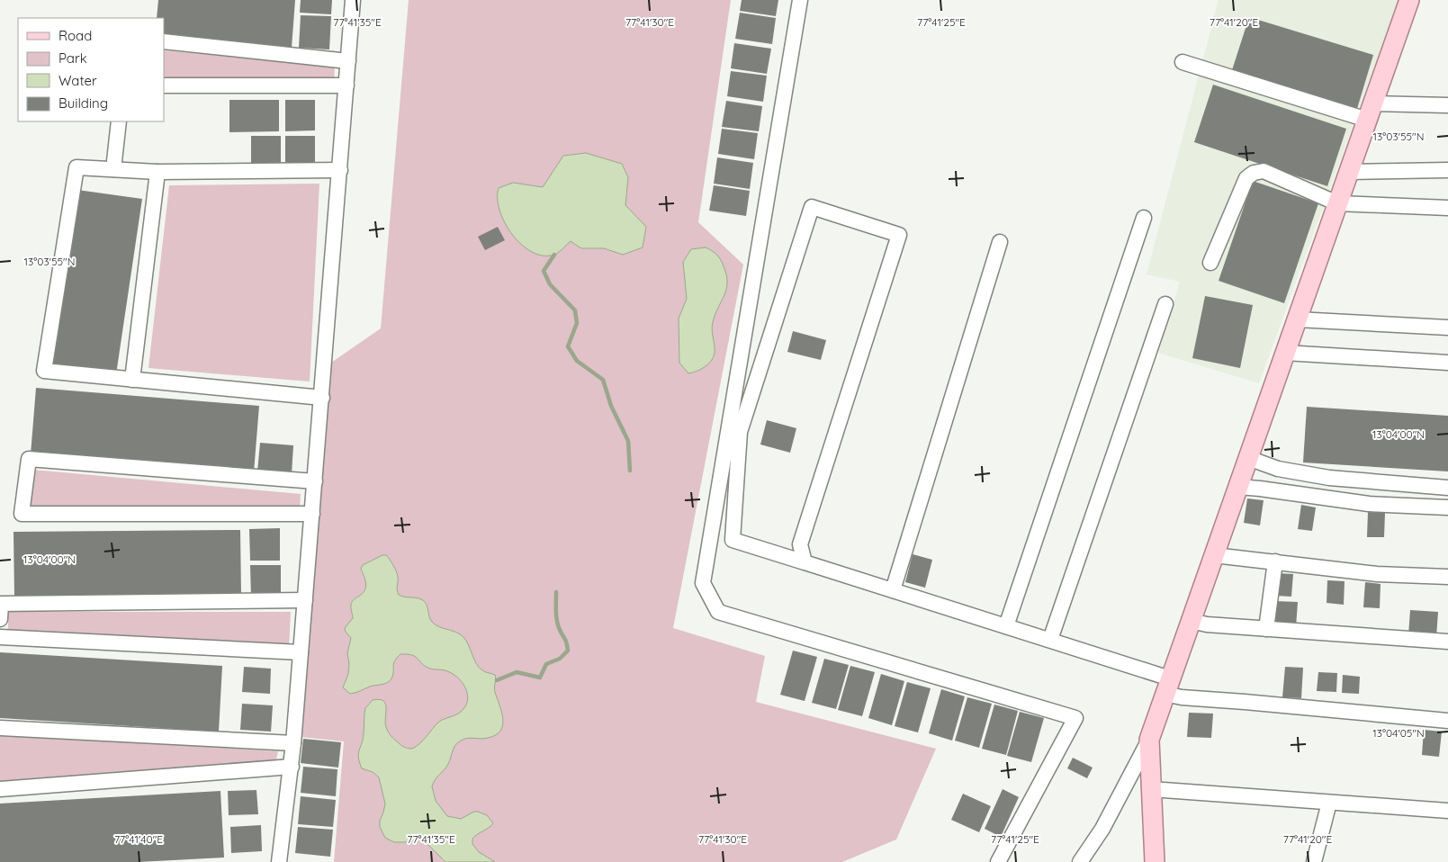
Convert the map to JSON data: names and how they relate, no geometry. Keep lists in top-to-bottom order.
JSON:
{
  "legend": [
    "Road",
    "Park",
    "Water",
    "Building"
  ],
  "coordinates": [
    "77°41'35\"E",
    "77°41'30\"E",
    "77°41'25\"E",
    "77°41'20\"E",
    "13°03'55\"N",
    "13°04'00\"N",
    "13°04'05\"N",
    "77°41'40\"E"
  ]
}
